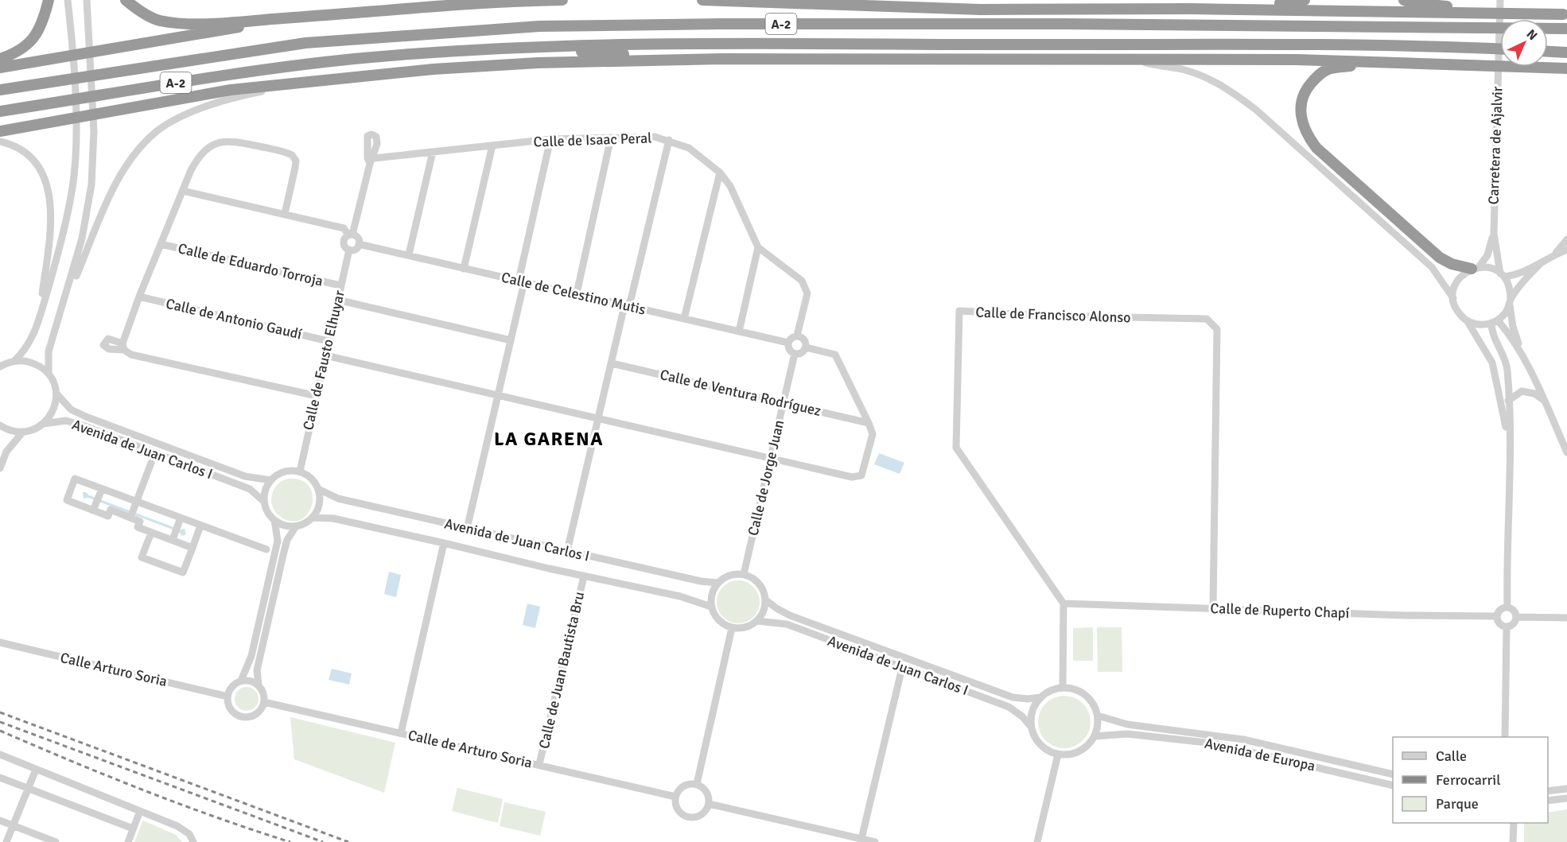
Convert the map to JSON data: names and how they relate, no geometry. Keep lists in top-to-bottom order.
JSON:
{
  "streets": {
    "highway": ["A-2"],
    "street": [
      "Calle de Isaac Peral",
      "Carretera de Ajalvir",
      "Calle de Eduardo Torroja",
      "Calle de Celestino Mutis",
      "Calle de Francisco Alonso",
      "Calle de Antonio Gaudí",
      "Calle de Fausto Elhuyar",
      "Calle de Ventura Rodríguez",
      "Avenida de Juan Carlos I",
      "Calle de Jorge Juan",
      "Calle de Ruperto Chapí",
      "Calle Arturo Soria",
      "Calle de Juan Bautista Bru",
      "Calle de Arturo Soria",
      "Avenida de Europa"
    ]
  },
  "crossings": [
    ["Calle de Isaac Peral", "Calle de Celestino Mutis"],
    ["Calle de Isaac Peral", "Calle de Fausto Elhuyar"],
    ["Calle de Isaac Peral", "Calle de Jorge Juan"],
    ["Calle de Eduardo Torroja", "Calle de Fausto Elhuyar"],
    ["Calle de Celestino Mutis", "Calle de Fausto Elhuyar"],
    ["Calle de Celestino Mutis", "Calle de Jorge Juan"],
    ["Calle de Francisco Alonso", "Calle de Ruperto Chapí"],
    ["Calle de Antonio Gaudí", "Calle de Fausto Elhuyar"],
    ["Calle de Fausto Elhuyar", "Avenida de Juan Carlos I"],
    ["Calle de Ventura Rodríguez", "Calle de Jorge Juan"],
    ["Avenida de Juan Carlos I", "Calle de Jorge Juan"],
    ["Avenida de Juan Carlos I", "Calle de Juan Bautista Bru"],
    ["Avenida de Juan Carlos I", "Avenida de Europa"],
    ["Calle Arturo Soria", "Calle de Arturo Soria"],
    ["Calle de Juan Bautista Bru", "Calle de Arturo Soria"]
  ],
  "districts": ["LA GARENA"],
  "legend": ["Calle", "Ferrocarril", "Parque"],
  "north": "top right"
}
